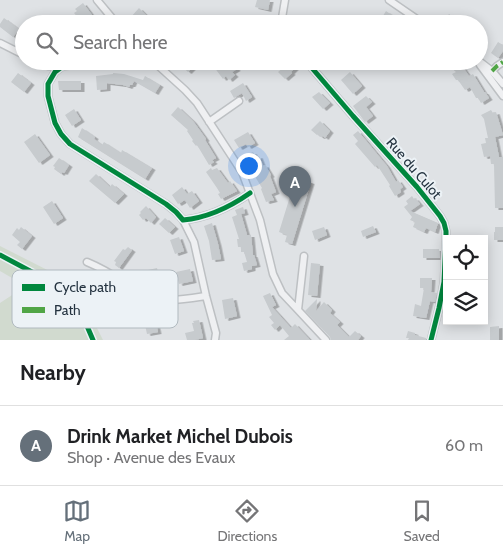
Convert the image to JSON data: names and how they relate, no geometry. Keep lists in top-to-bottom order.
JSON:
{
  "streets": {
    "street": ["Rue du Culot"]
  },
  "legend": ["Cycle path", "Path"],
  "page": {
    "search": "Search here",
    "pins": "A",
    "heading": "Nearby",
    "list": [
      {
        "mark": "A",
        "name": "Drink Market Michel Dubois",
        "note": "Shop · Avenue des Evaux",
        "value": "60 m"
      }
    ],
    "nav": ["Map", "Directions", "Saved"]
  }
}
